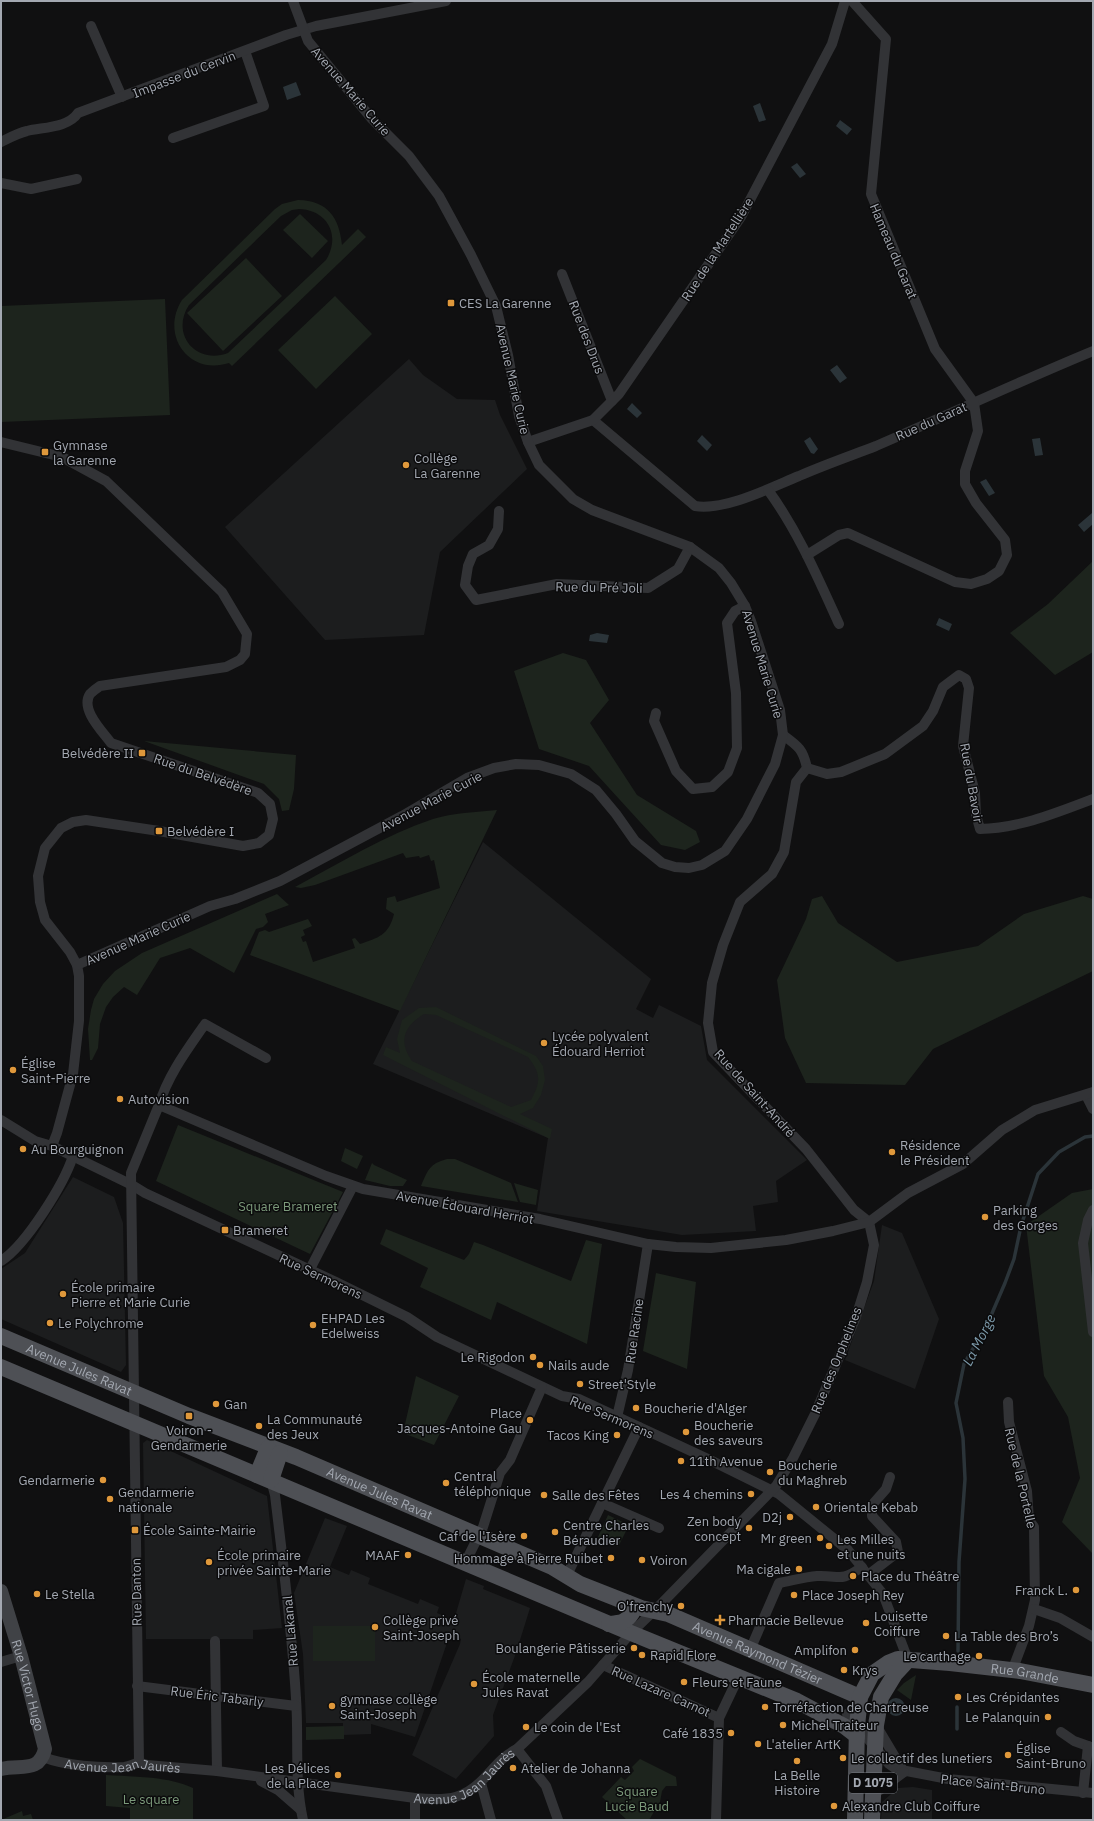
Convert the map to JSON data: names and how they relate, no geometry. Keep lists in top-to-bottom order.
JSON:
{
  "streets": {
    "main road": [
      "Avenue Jules Ravat",
      "Avenue Raymond Tézier",
      "Rue Grande",
      "Rue Victor Hugo",
      "D 1075"
    ],
    "street": [
      "Impasse du Cervin",
      "Avenue Marie Curie",
      "Rue de la Martellière",
      "Hameau du Garat",
      "Rue des Drus",
      "Rue du Garat",
      "Rue du Pré Joli",
      "Rue du Belvédère",
      "Rue du Bavoir",
      "Rue de Saint-André",
      "Avenue Édouard Herriot",
      "Rue Sermorens",
      "Rue Racine",
      "Rue des Orphelines",
      "Rue de la Portelle",
      "Rue Danton",
      "Rue Lakanal",
      "Rue Lazare Carnot",
      "Rue Éric Tabarly",
      "Avenue Jean Jaurès",
      "Place Saint-Bruno"
    ]
  },
  "crossings": [
    ["Impasse du Cervin", "Avenue Marie Curie"],
    ["Avenue Marie Curie", "Rue de la Martellière"],
    ["Avenue Marie Curie", "Rue du Pré Joli"],
    ["Avenue Marie Curie", "Rue du Belvédère"],
    ["Rue de la Martellière", "Rue des Drus"],
    ["Rue de la Martellière", "Rue du Garat"],
    ["Hameau du Garat", "Rue du Garat"],
    ["Rue du Belvédère", "Rue Sermorens"],
    ["Rue du Bavoir", "Rue de Saint-André"],
    ["Rue de Saint-André", "Avenue Édouard Herriot"],
    ["Rue de Saint-André", "Rue des Orphelines"],
    ["Avenue Édouard Herriot", "Rue Racine"],
    ["Avenue Édouard Herriot", "Rue des Orphelines"],
    ["Rue Sermorens", "Rue Racine"],
    ["Rue Sermorens", "Rue des Orphelines"],
    ["Rue Sermorens", "Rue Danton"],
    ["Rue Sermorens", "Rue Grande"],
    ["Rue des Orphelines", "Avenue Jules Ravat"],
    ["Rue des Orphelines", "Avenue Raymond Tézier"],
    ["Rue des Orphelines", "Avenue Jean Jaurès"],
    ["Avenue Jules Ravat", "Rue Danton"],
    ["Avenue Jules Ravat", "Rue Lakanal"],
    ["Avenue Jules Ravat", "Avenue Raymond Tézier"],
    ["Avenue Jules Ravat", "Avenue Jean Jaurès"],
    ["Rue de la Portelle", "Rue Grande"],
    ["Rue Danton", "Rue Éric Tabarly"],
    ["Rue Danton", "Avenue Jean Jaurès"],
    ["Rue Lakanal", "Rue Éric Tabarly"],
    ["Rue Lakanal", "Avenue Jean Jaurès"],
    ["Avenue Raymond Tézier", "Rue Grande"],
    ["Avenue Raymond Tézier", "Avenue Jean Jaurès"],
    ["Avenue Raymond Tézier", "Place Saint-Bruno"],
    ["Rue Grande", "Place Saint-Bruno"],
    ["Rue Victor Hugo", "Avenue Jean Jaurès"],
    ["Rue Lazare Carnot", "Avenue Jean Jaurès"],
    ["D 1075", "Place Saint-Bruno"]
  ],
  "water": ["La Morge"],
  "parks": ["Square Brameret", "Square Lucie Baud", "Le square"],
  "places": {
    "transit": [
      "CES La Garenne",
      "Gymnase la Garenne",
      "Belvédère II",
      "Belvédère I",
      "Brameret",
      "Voiron - Gendarmerie",
      "École Sainte-Mairie"
    ],
    "other": [
      "Collège La Garenne",
      "Lycée polyvalent Édouard Herriot",
      "Église Saint-Pierre",
      "Autovision",
      "Au Bourguignon",
      "Résidence le Président",
      "Parking des Gorges",
      "École primaire Pierre et Marie Curie",
      "Le Polychrome",
      "EHPAD Les Edelweiss",
      "Le Rigodon",
      "Nails aude",
      "Street'Style",
      "Gan",
      "Boucherie d'Alger",
      "Place Jacques-Antoine Gau",
      "La Communauté des Jeux",
      "Boucherie des saveurs",
      "Tacos King",
      "11th Avenue",
      "Boucherie du Maghreb",
      "Gendarmerie",
      "Central téléphonique",
      "Les 4 chemins",
      "Salle des Fêtes",
      "Gendarmerie nationale",
      "Orientale Kebab",
      "D2j",
      "Zen body concept",
      "Centre Charles Béraudier",
      "Caf de l'Isère",
      "Mr green",
      "Les Milles et une nuits",
      "MAAF",
      "Hommage à Pierre Ruibet",
      "Voiron",
      "École primaire privée Sainte-Marie",
      "Ma cigale",
      "Place du Théâtre",
      "Franck L.",
      "Le Stella",
      "Place Joseph Rey",
      "O'frenchy",
      "Louisette Coiffure",
      "Collège privé Saint-Joseph",
      "La Table des Bro’s",
      "Boulangerie Pâtisserie",
      "Amplifon",
      "Rapid Flore",
      "Le carthage",
      "Krys",
      "Fleurs et Faune",
      "École maternelle Jules Ravat",
      "Les Crépidantes",
      "gymnase collège Saint-Joseph",
      "Torréfaction de Chartreuse",
      "Le Palanquin",
      "Michel Traiteur",
      "Le coin de l'Est",
      "Café 1835",
      "L'atelier ArtK",
      "Église Saint-Bruno",
      "Le collectif des lunetiers",
      "La Belle Histoire",
      "Atelier de Johanna",
      "Les Délices de la Place",
      "Alexandre Club Coiffure"
    ],
    "health": ["Pharmacie Bellevue"]
  }
}
